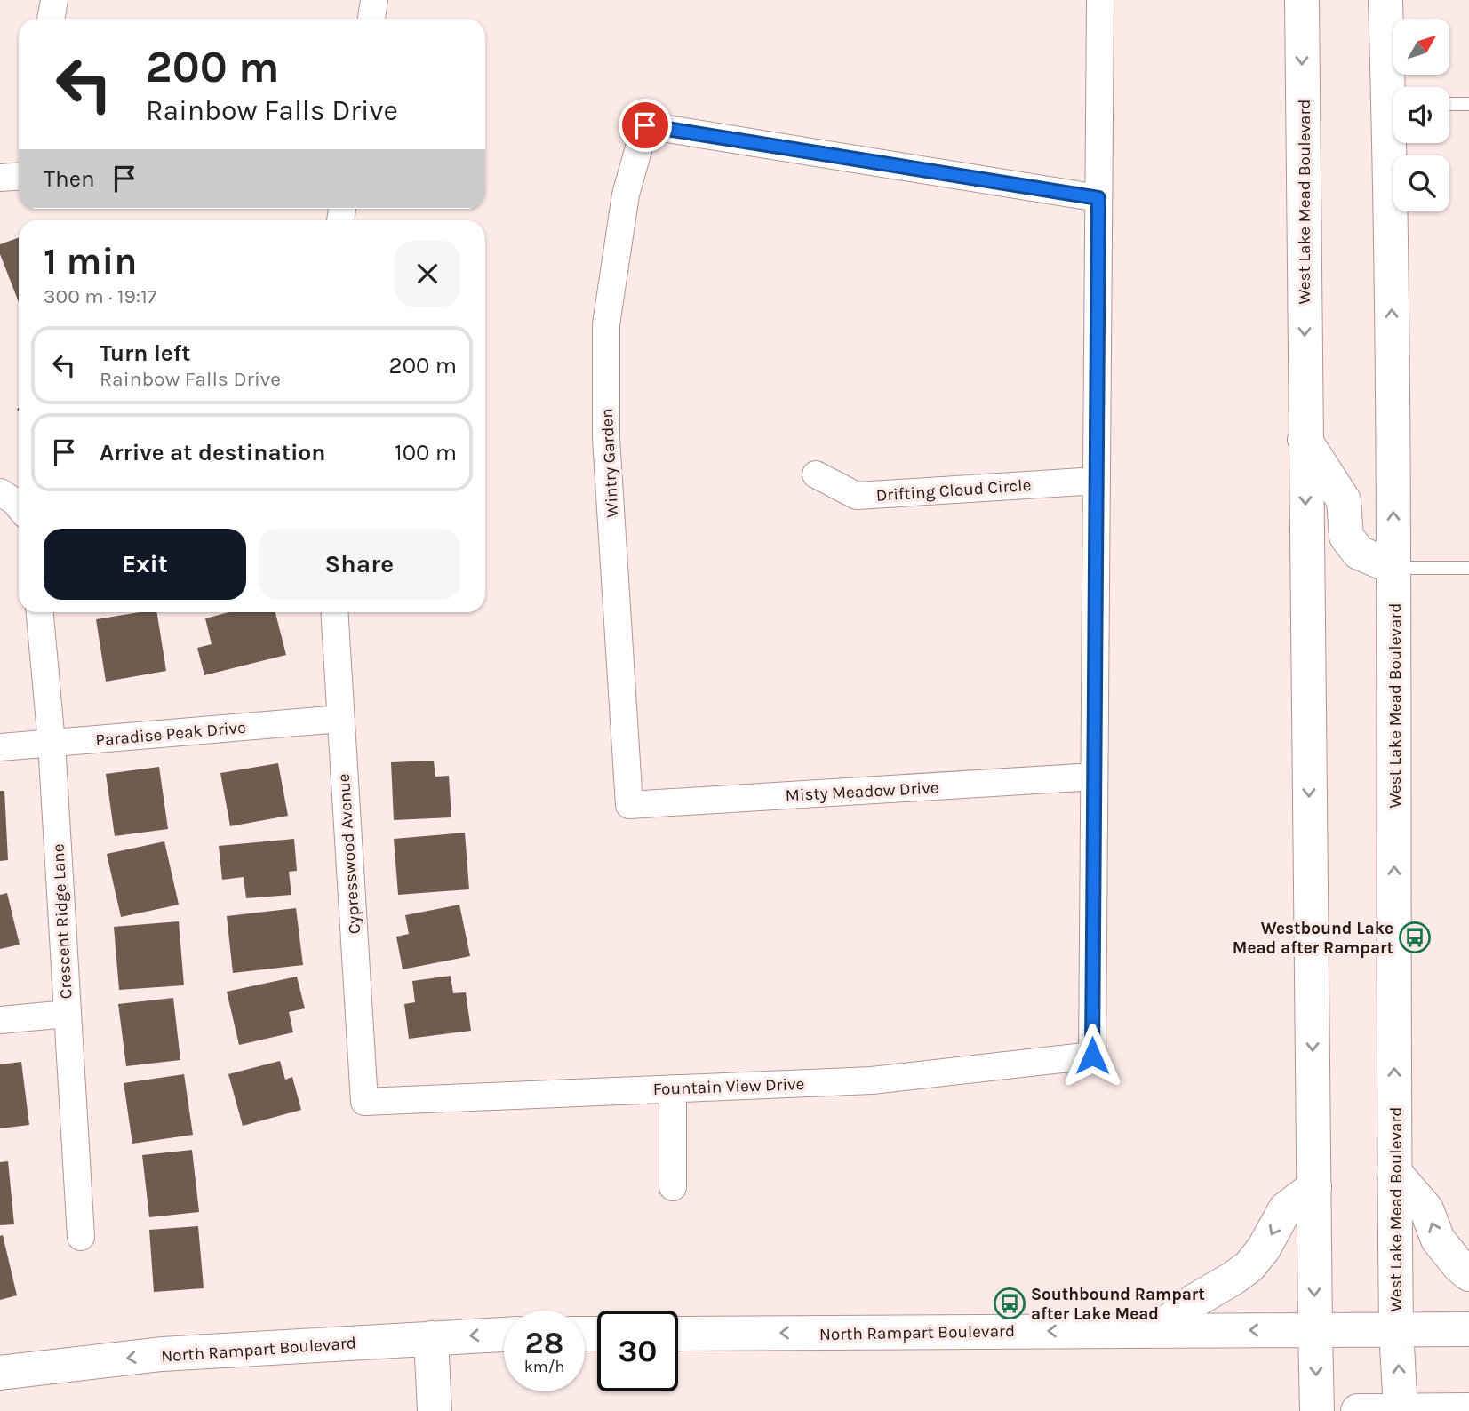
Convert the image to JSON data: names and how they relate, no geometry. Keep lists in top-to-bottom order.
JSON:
{
  "streets": {
    "main road": ["West Lake Mead Boulevard", "North Rampart Boulevard"],
    "street": [
      "Wintry Garden",
      "Drifting Cloud Circle",
      "Paradise Peak Drive",
      "Misty Meadow Drive",
      "Cypresswood Avenue",
      "Crescent Ridge Lane",
      "Fountain View Drive"
    ]
  },
  "crossings": [
    ["West Lake Mead Boulevard", "North Rampart Boulevard"],
    ["Wintry Garden", "Misty Meadow Drive"],
    ["Paradise Peak Drive", "Cypresswood Avenue"],
    ["Paradise Peak Drive", "Crescent Ridge Lane"],
    ["Misty Meadow Drive", "Fountain View Drive"],
    ["Cypresswood Avenue", "Fountain View Drive"]
  ],
  "one_way": ["North Rampart Boulevard"],
  "places": {
    "bus stop": ["Westbound Lake Mead after Rampart", "Southbound Rampart after Lake Mead"]
  },
  "north": "top right",
  "page": {
    "turn": ["200 m", "Rainbow Falls Drive"],
    "then": "Then",
    "heading": ["1 min", "300 m · 19:17"],
    "list": [
      {
        "name": "Turn left",
        "note": "Rainbow Falls Drive",
        "value": "200 m"
      },
      {
        "name": "Arrive at destination",
        "value": "100 m"
      }
    ],
    "buttons": ["Exit", "Share"],
    "speed": "28 km/h",
    "limit": "30"
  }
}
